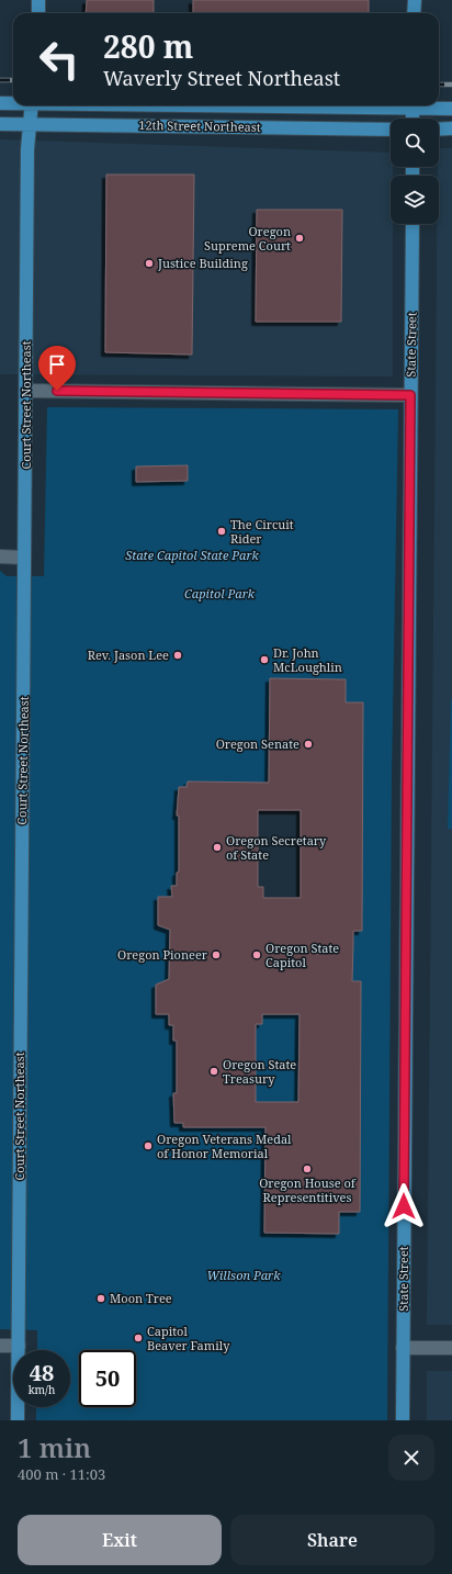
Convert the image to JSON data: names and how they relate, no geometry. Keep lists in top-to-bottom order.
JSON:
{
  "streets": {
    "main road": ["12th Street Northeast", "State Street", "Court Street Northeast"]
  },
  "crossings": [
    ["12th Street Northeast", "Court Street Northeast"]
  ],
  "parks": ["State Capitol State Park", "Capitol Park", "Willson Park"],
  "places": [
    "Oregon Supreme Court",
    "Justice Building",
    "The Circuit Rider",
    "Rev. Jason Lee",
    "Dr. John McLoughlin",
    "Oregon Senate",
    "Oregon Secretary of State",
    "Oregon Pioneer",
    "Oregon State Capitol",
    "Oregon State Treasury",
    "Oregon Veterans Medal of Honor Memorial",
    "Oregon House of Representitives",
    "Moon Tree",
    "Capitol Beaver Family"
  ],
  "page": {
    "turn": ["280 m", "Waverly Street Northeast"],
    "speed": "48 km/h",
    "limit": "50",
    "heading": ["1 min", "400 m · 11:03"],
    "buttons": ["Exit", "Share"]
  }
}
